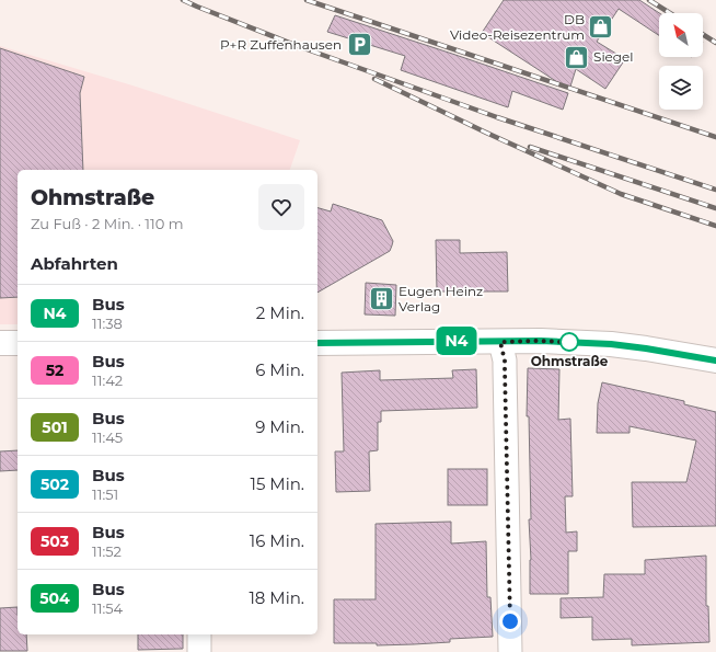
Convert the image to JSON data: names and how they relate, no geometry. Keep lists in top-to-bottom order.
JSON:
{
  "places": {
    "shop": ["DB Video-Reisezentrum", "Siegel"],
    "parking": ["P+R Zuffenhausen"],
    "building": ["Eugen Heinz Verlag"],
    "other": ["Ohmstraße"]
  },
  "lines": ["bus line N4"],
  "north": "top left",
  "page": {
    "on_map": "N4",
    "heading": [
      ["Ohmstraße", "Zu Fuß · 2 Min. · 110 m"],
      "Abfahrten"
    ],
    "list": [
      {
        "mark": "N4",
        "name": "Bus",
        "note": "11:38",
        "value": "2 Min."
      },
      {
        "mark": "52",
        "name": "Bus",
        "note": "11:42",
        "value": "6 Min."
      },
      {
        "mark": "501",
        "name": "Bus",
        "note": "11:45",
        "value": "9 Min."
      },
      {
        "mark": "502",
        "name": "Bus",
        "note": "11:51",
        "value": "15 Min."
      },
      {
        "mark": "503",
        "name": "Bus",
        "note": "11:52",
        "value": "16 Min."
      },
      {
        "mark": "504",
        "name": "Bus",
        "note": "11:54",
        "value": "18 Min."
      }
    ]
  }
}
